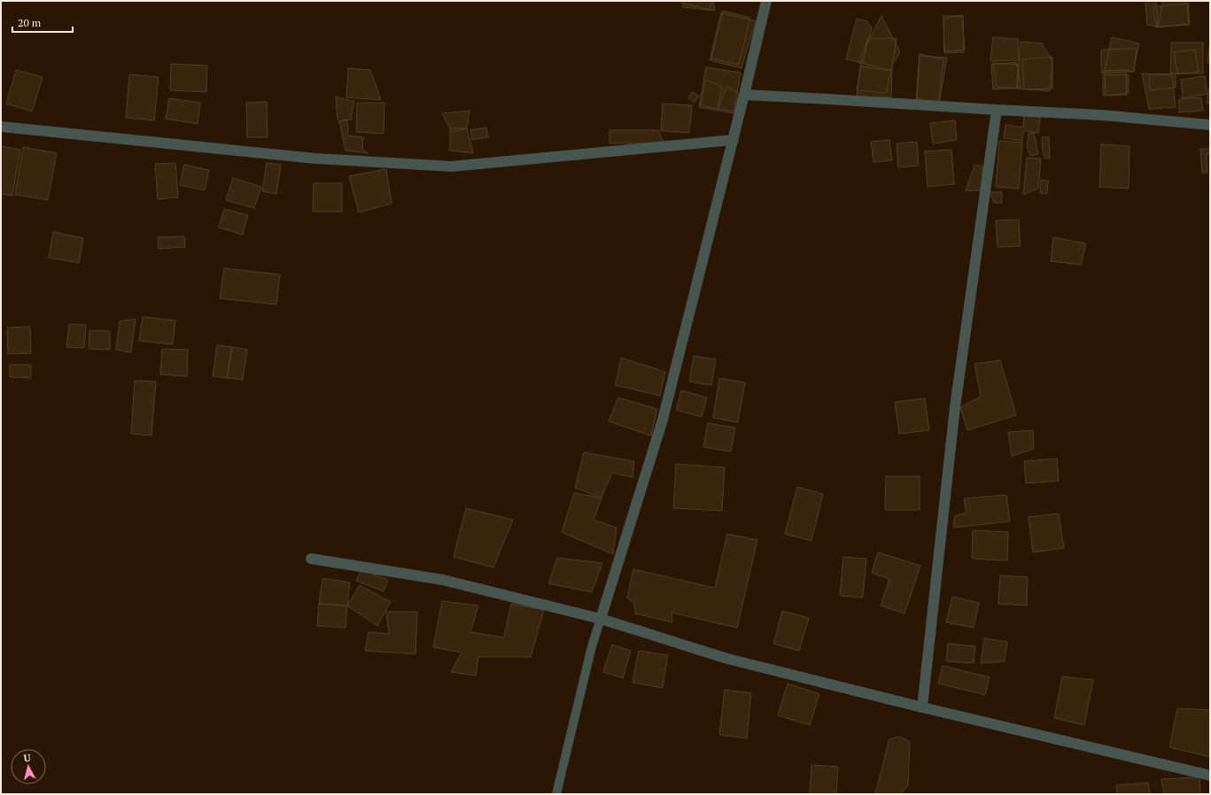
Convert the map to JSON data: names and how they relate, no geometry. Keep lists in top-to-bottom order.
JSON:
{
  "scale_bar": "20 m",
  "north": "top"
}
